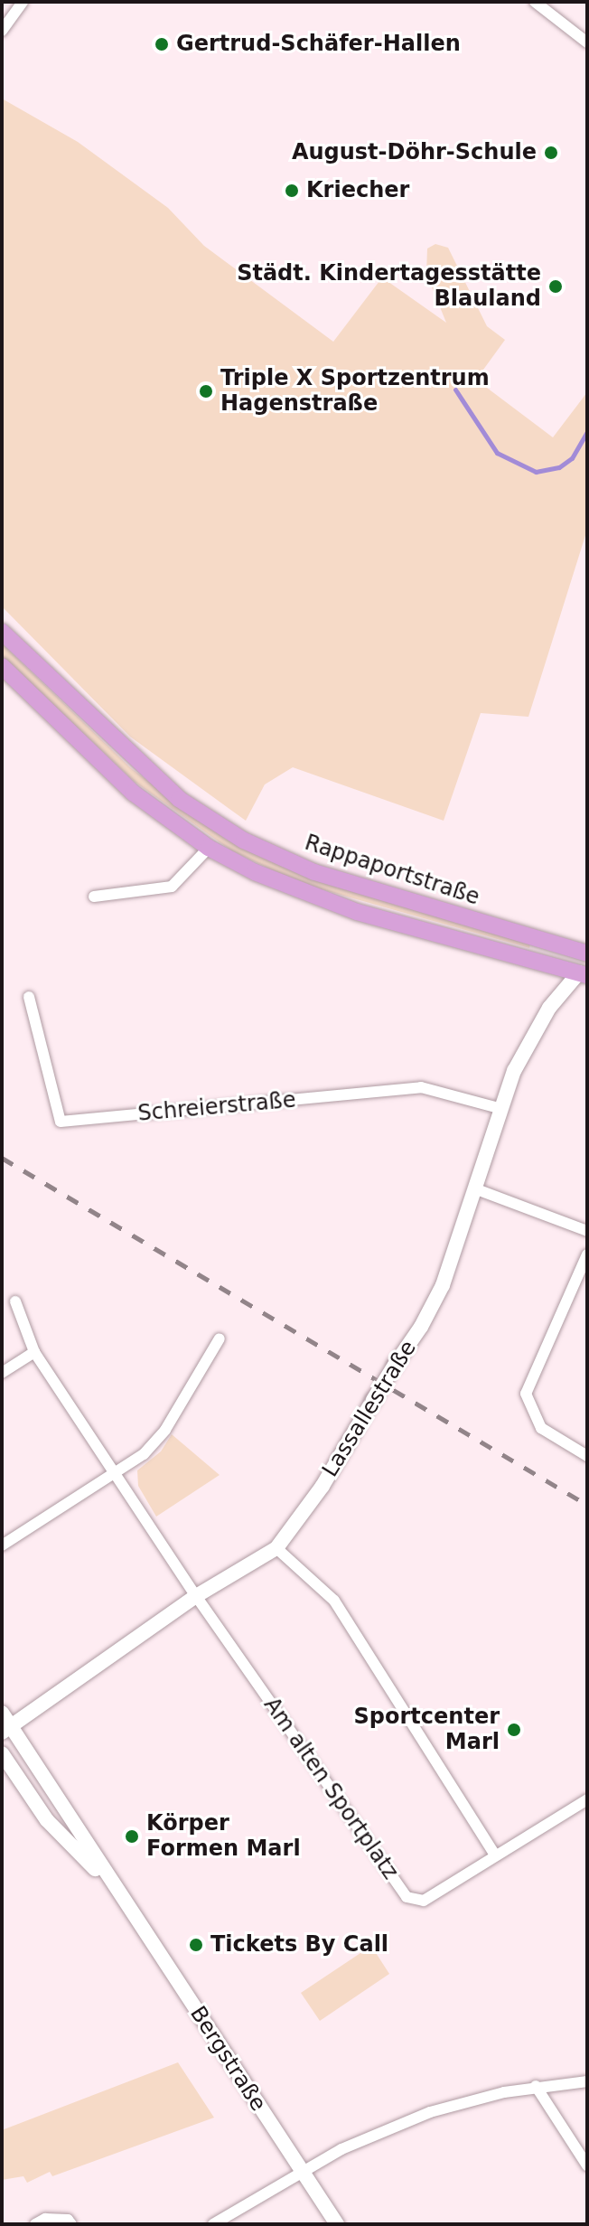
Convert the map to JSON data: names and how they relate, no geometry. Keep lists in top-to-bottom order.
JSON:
{
  "streets": {
    "main road": ["Rappaportstraße"],
    "street": [
      "Schreierstraße",
      "Lassallestraße",
      "Am alten Sportplatz",
      "Bergstraße"
    ]
  },
  "crossings": [
    ["Schreierstraße", "Lassallestraße"],
    ["Lassallestraße", "Am alten Sportplatz"],
    ["Lassallestraße", "Bergstraße"]
  ],
  "places": [
    "Gertrud-Schäfer-Hallen",
    "August-Döhr-Schule",
    "Kriecher",
    "Städt. Kindertagesstätte Blauland",
    "Triple X Sportzentrum Hagenstraße",
    "Sportcenter Marl",
    "Körper Formen Marl",
    "Tickets By Call"
  ]
}
